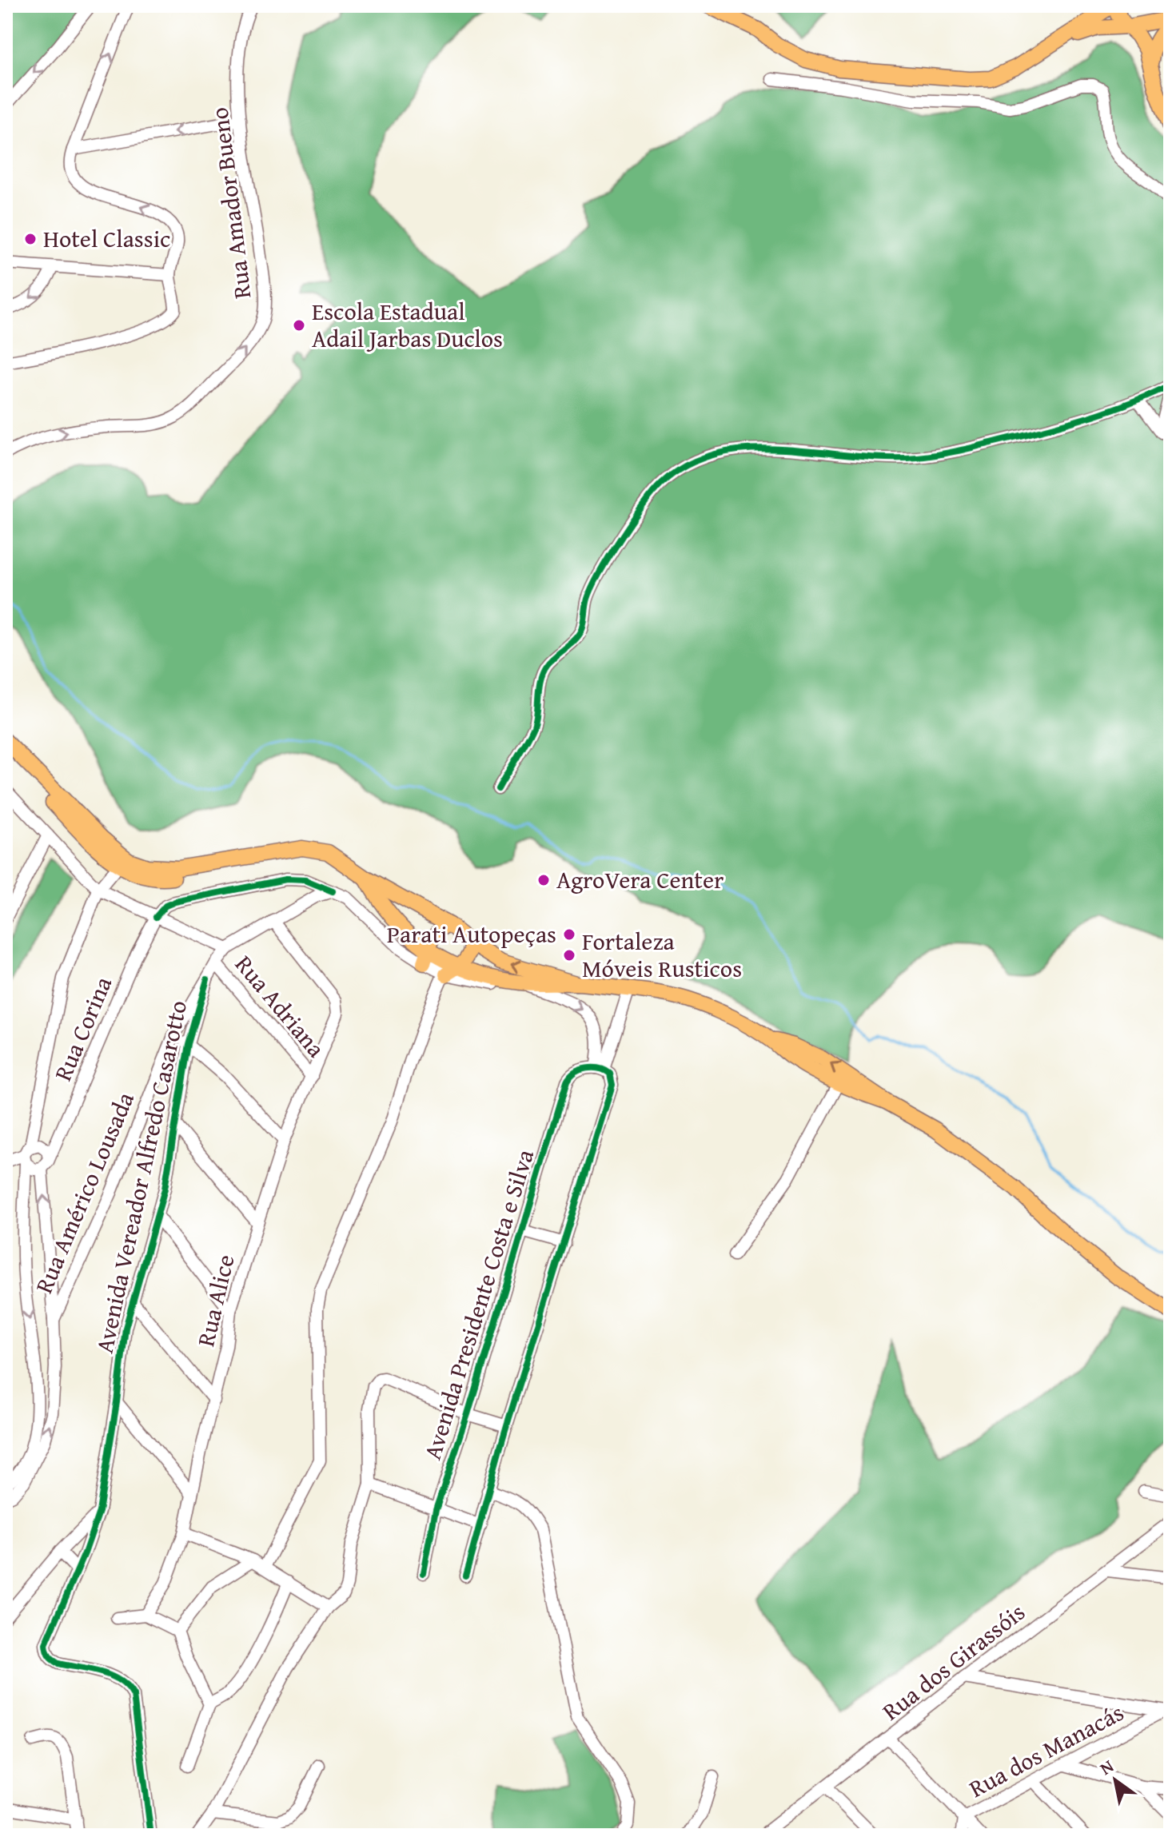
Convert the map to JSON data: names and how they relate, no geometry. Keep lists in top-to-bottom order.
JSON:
{
  "streets": {
    "street": [
      "Rua Amador Bueno",
      "Rua Adriana",
      "Rua Corina",
      "Avenida Vereador Alfredo Casarotto",
      "Rua Américo Lousada",
      "Rua Alice",
      "Avenida Presidente Costa e Silva",
      "Rua dos Girassóis",
      "Rua dos Manacás"
    ]
  },
  "crossings": [
    ["Rua Adriana", "Rua Alice"],
    ["Avenida Vereador Alfredo Casarotto", "Rua Américo Lousada"]
  ],
  "one_way": ["Rua Amador Bueno"],
  "places": [
    "Hotel Classic",
    "Escola Estadual Adail Jarbas Duclos",
    "AgroVera Center",
    "Parati Autopeças",
    "Fortaleza Móveis Rusticos"
  ],
  "north": "top left"
}
